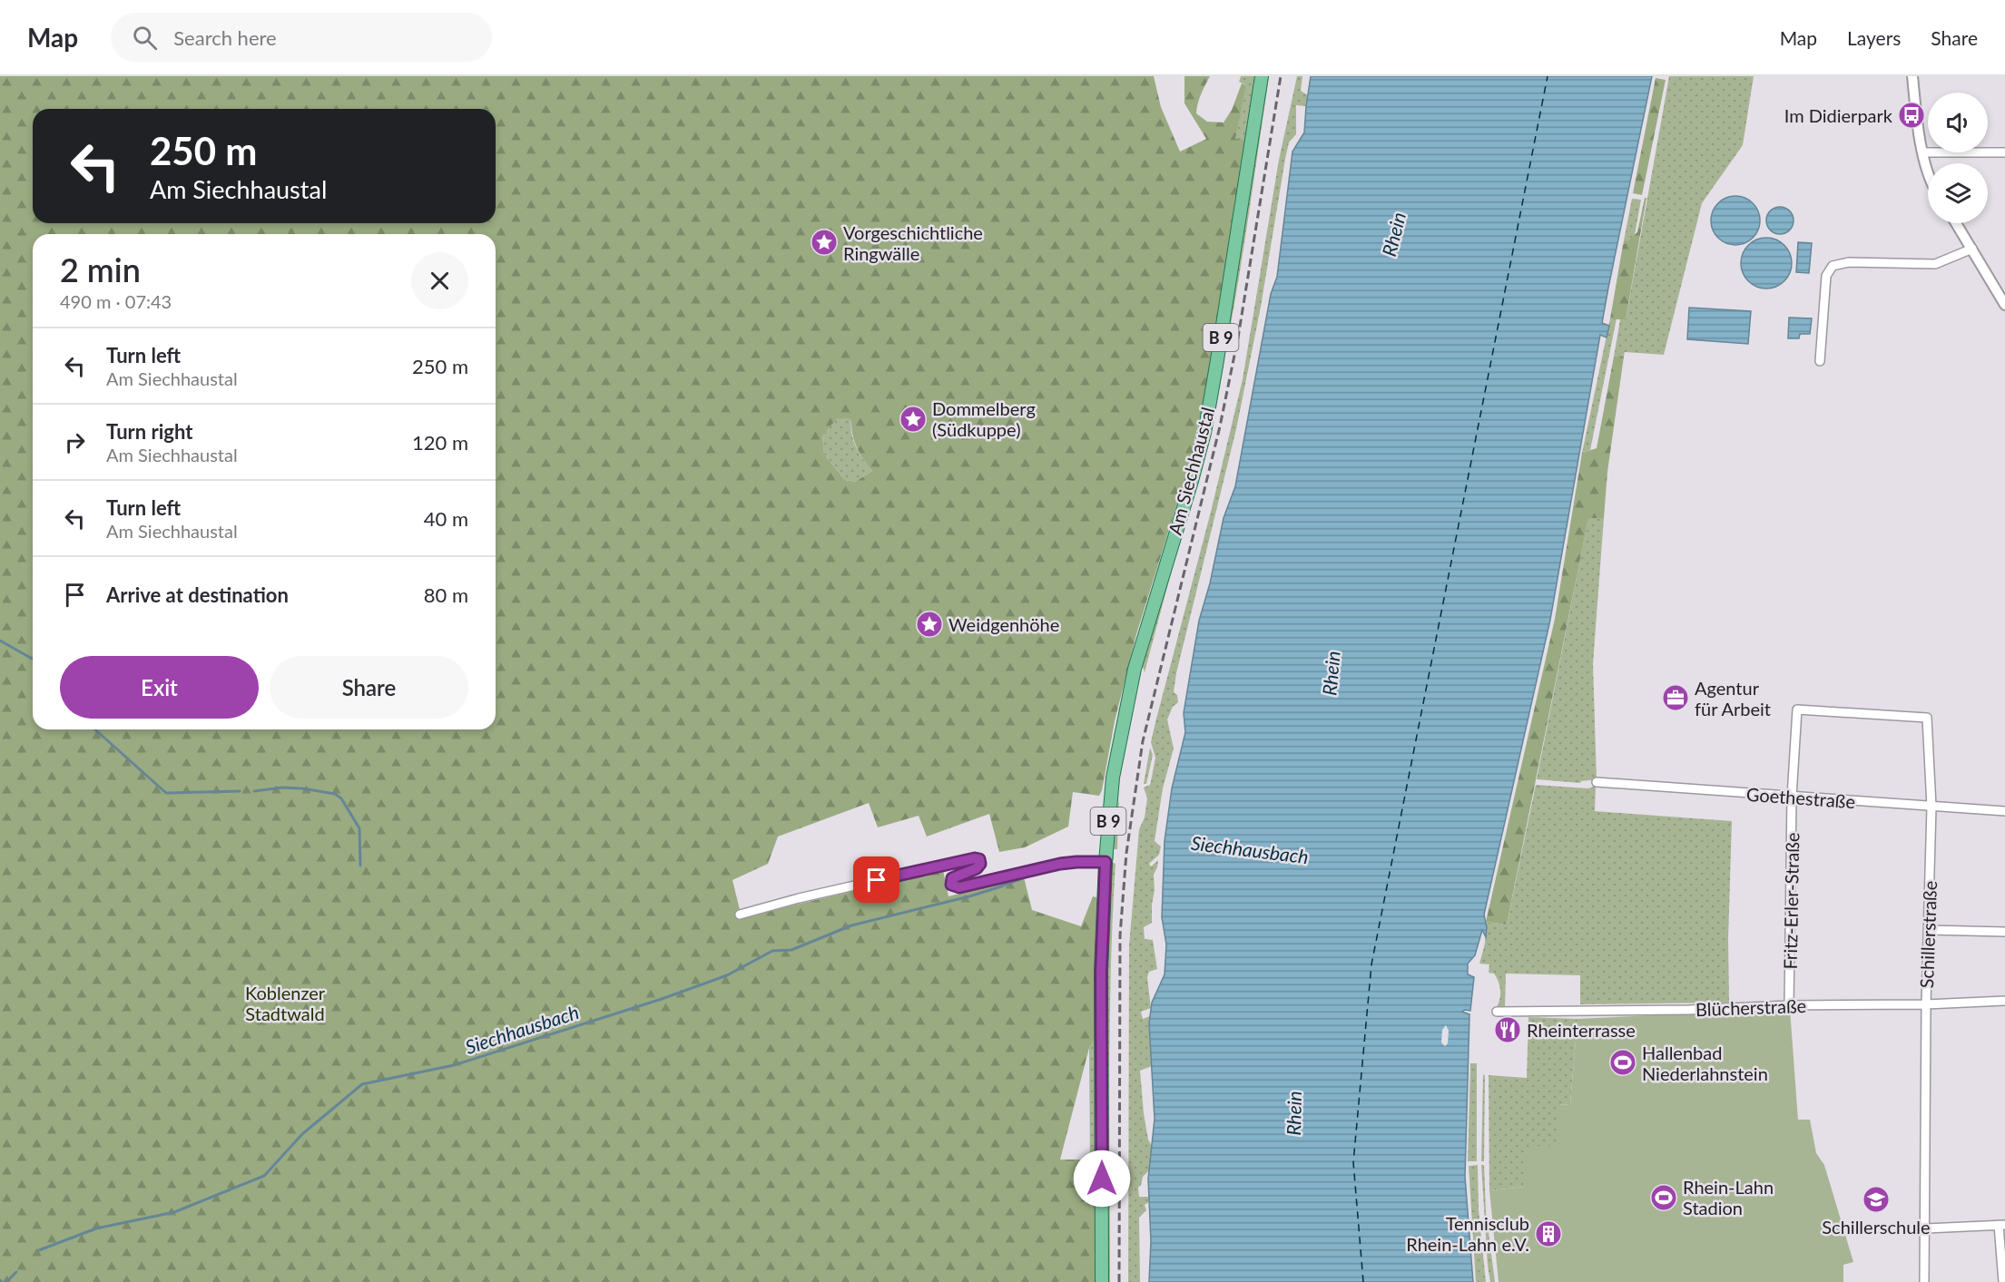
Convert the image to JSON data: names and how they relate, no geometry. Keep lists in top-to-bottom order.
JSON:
{
  "streets": {
    "main road": ["B 9", "Am Siechhaustal"],
    "street": [
      "Goethestraße",
      "Fritz-Erler-Straße",
      "Schillerstraße",
      "Blücherstraße"
    ]
  },
  "crossings": [
    ["Goethestraße", "Fritz-Erler-Straße"],
    ["Goethestraße", "Schillerstraße"],
    ["Fritz-Erler-Straße", "Schillerstraße"],
    ["Fritz-Erler-Straße", "Blücherstraße"],
    ["Schillerstraße", "Blücherstraße"]
  ],
  "water": ["Rhein", "Siechhausbach"],
  "parks": ["Koblenzer Stadtwald"],
  "places": {
    "bus stop": ["Im Didierpark"],
    "place": ["Vorgeschichtliche Ringwälle", "Dommelberg (Südkuppe)", "Weidgenhöhe"],
    "office": ["Agentur für Arbeit"],
    "restaurant": ["Rheinterrasse"],
    "sports": ["Hallenbad Niederlahnstein", "Rhein-Lahn Stadion"],
    "school or university": ["Schillerschule"],
    "building": ["Tennisclub Rhein-Lahn e.V."]
  },
  "page": {
    "header": "Map",
    "search": "Search here",
    "nav": ["Map", "Layers", "Share"],
    "turn": ["250 m", "Am Siechhaustal"],
    "heading": ["2 min", "490 m · 07:43"],
    "list": [
      {
        "name": "Turn left",
        "note": "Am Siechhaustal",
        "value": "250 m"
      },
      {
        "name": "Turn right",
        "note": "Am Siechhaustal",
        "value": "120 m"
      },
      {
        "name": "Turn left",
        "note": "Am Siechhaustal",
        "value": "40 m"
      },
      {
        "name": "Arrive at destination",
        "value": "80 m"
      }
    ],
    "buttons": ["Exit", "Share"]
  }
}
